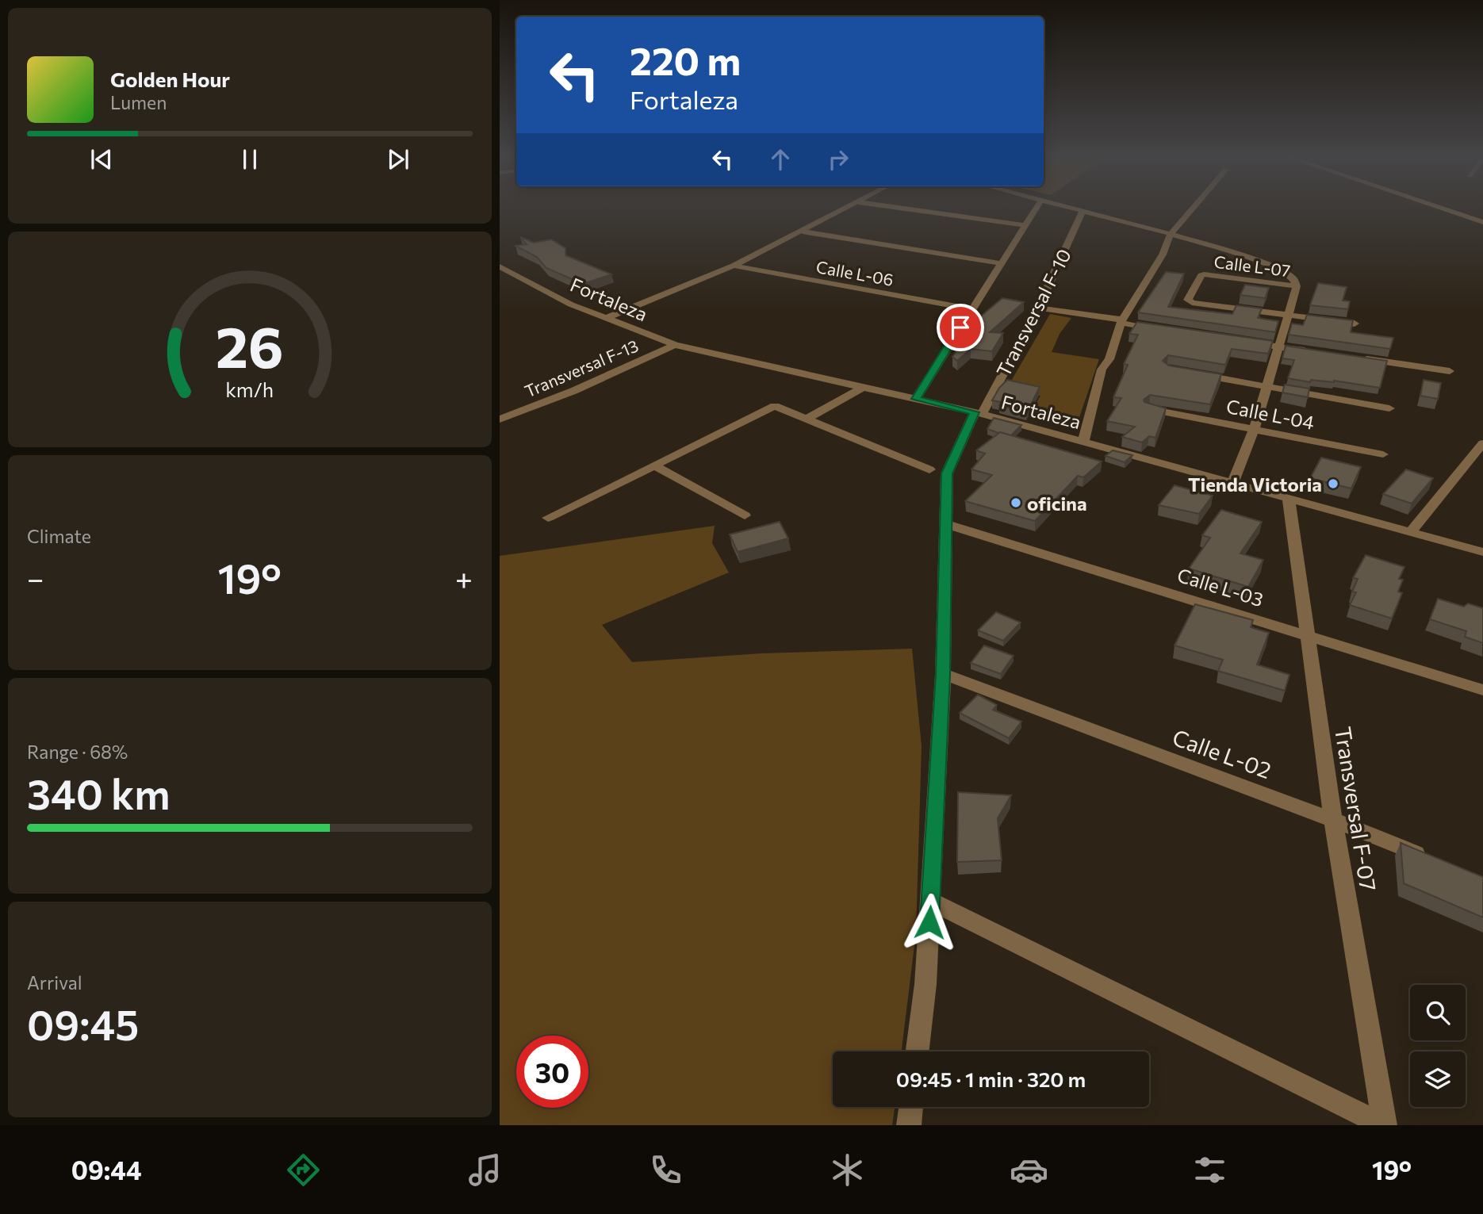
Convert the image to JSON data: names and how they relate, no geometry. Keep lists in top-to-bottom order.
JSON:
{
  "streets": {
    "street": [
      "Calle L-07",
      "Calle L-06",
      "Fortaleza",
      "Transversal F-10",
      "Transversal F-13",
      "Calle L-04",
      "Calle L-03",
      "Calle L-02",
      "Transversal F-07"
    ]
  },
  "crossings": [
    ["Fortaleza", "Transversal F-10"],
    ["Fortaleza", "Transversal F-13"],
    ["Fortaleza", "Transversal F-07"],
    ["Transversal F-10", "Calle L-03"],
    ["Transversal F-10", "Calle L-02"],
    ["Calle L-03", "Transversal F-07"],
    ["Calle L-02", "Transversal F-07"]
  ],
  "places": ["Tienda Victoria", "oficina"],
  "page": {
    "turn": ["220 m", "Fortaleza"],
    "song": ["Golden Hour", "Lumen"],
    "tile": [
      "Climate",
      ["Range · 68%", "340 km"],
      ["Arrival", "09:45"]
    ],
    "heat": ["−", "19°", "+"],
    "limit": "30",
    "trip": "09:45 · 1 min · 320 m",
    "tabs": ["09:44", "19°"],
    "gauge": ["26", "km/h"]
  }
}
